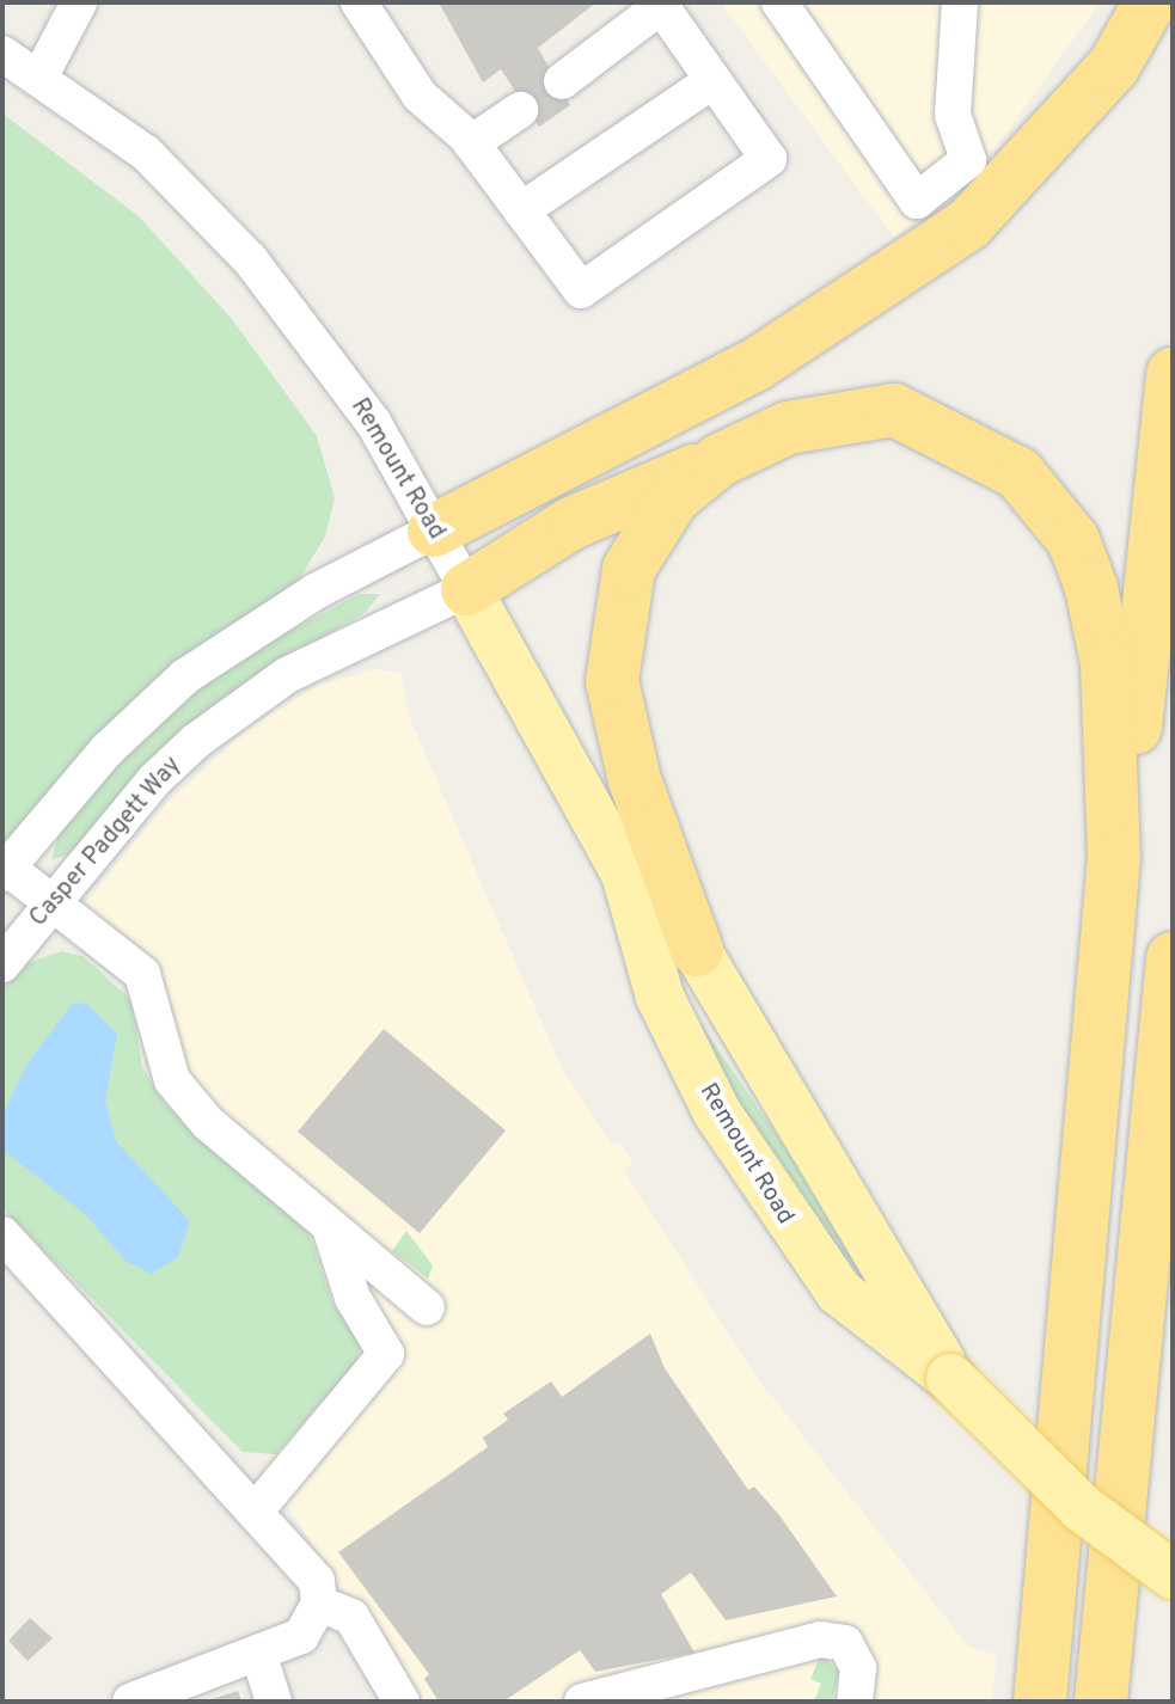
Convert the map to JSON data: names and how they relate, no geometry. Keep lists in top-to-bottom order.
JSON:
{
  "streets": {
    "main road": ["Remount Road"],
    "street": ["Casper Padgett Way"]
  },
  "crossings": [
    ["Remount Road", "Casper Padgett Way"]
  ]
}
